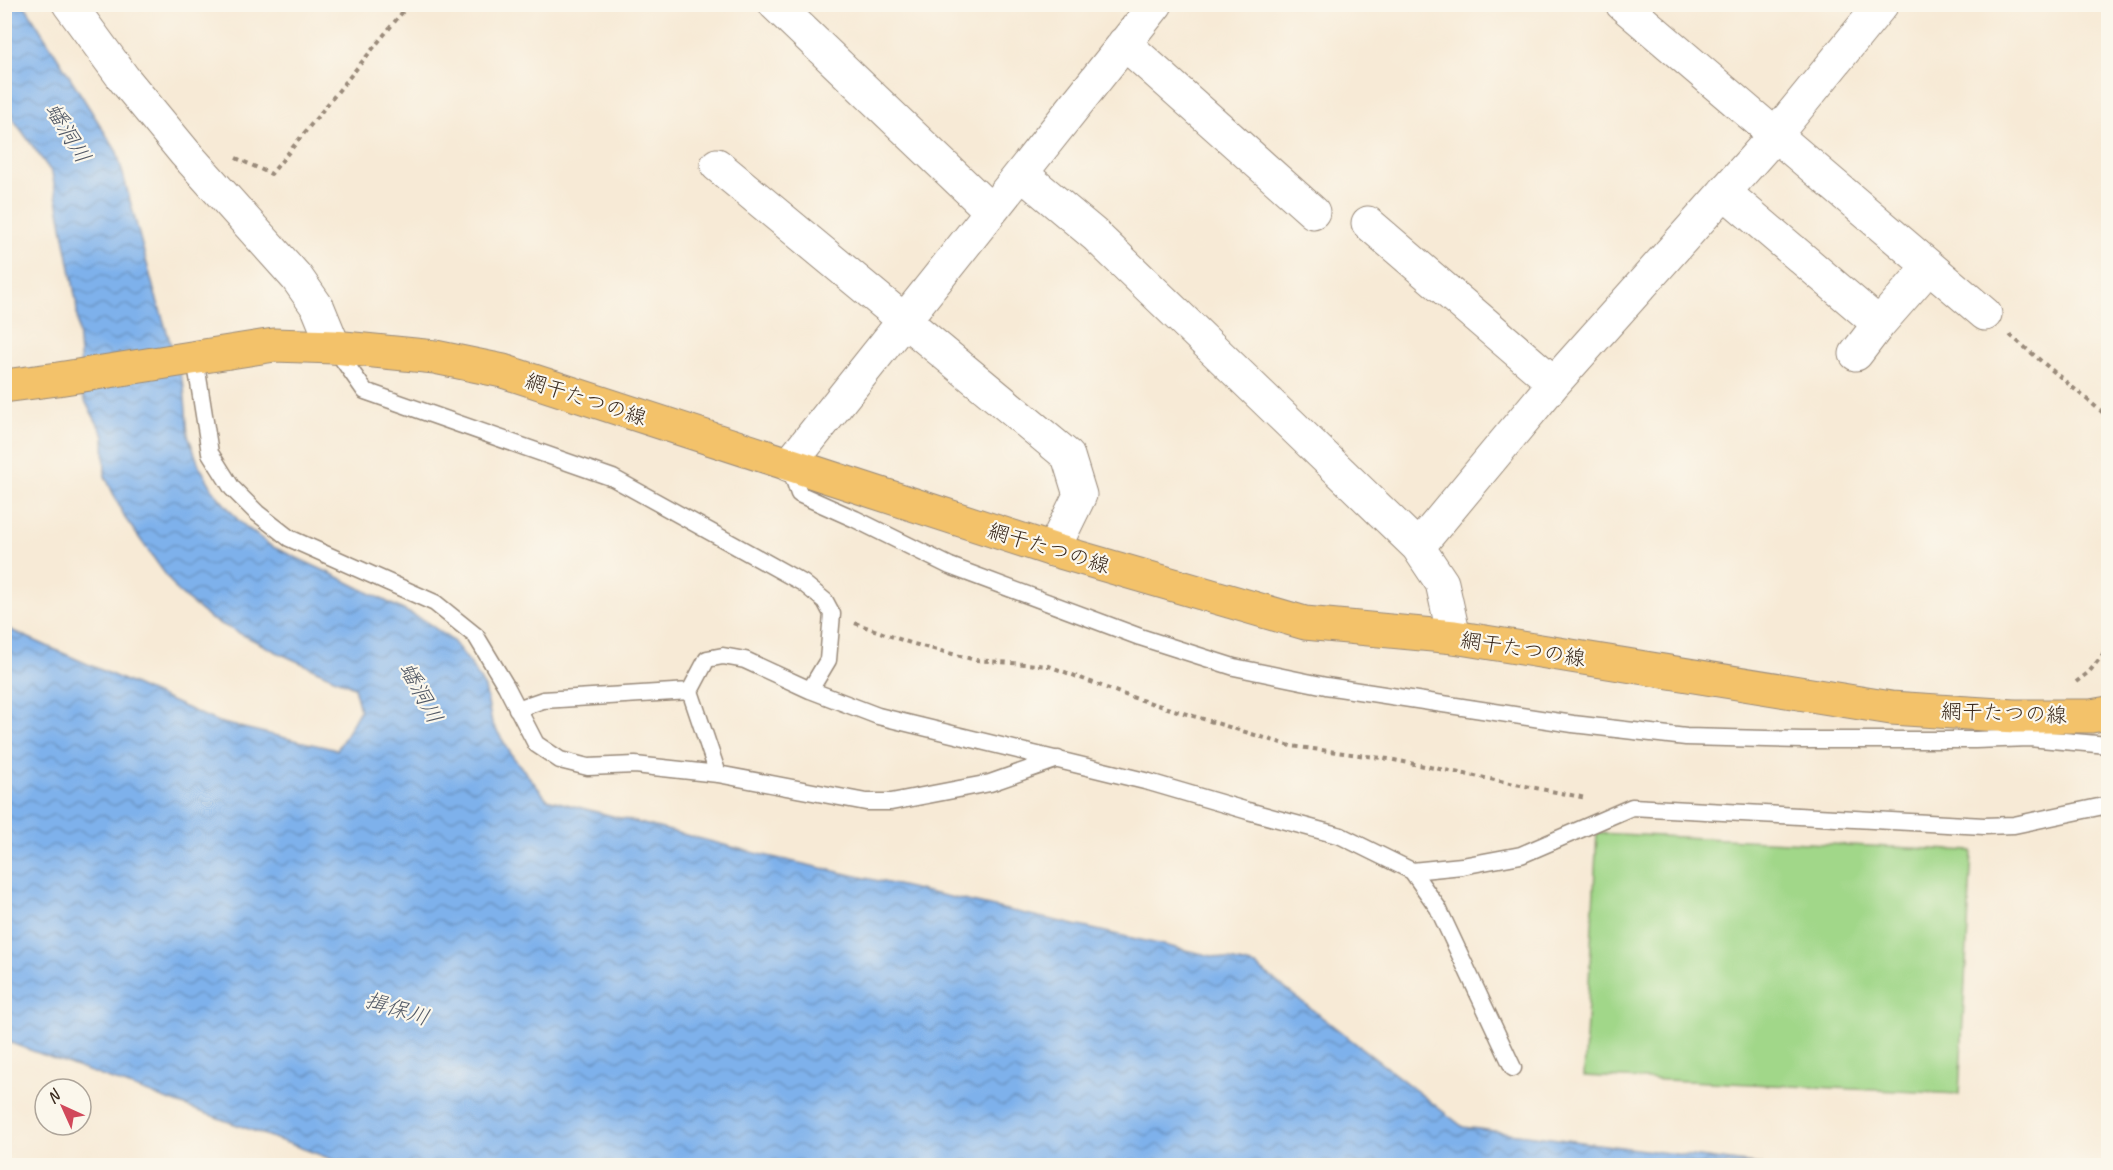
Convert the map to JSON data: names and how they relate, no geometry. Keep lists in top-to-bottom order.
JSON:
{
  "streets": {
    "main road": ["網干たつの線"]
  },
  "water": ["蟠洞川", "揖保川"],
  "north": "top left"
}
